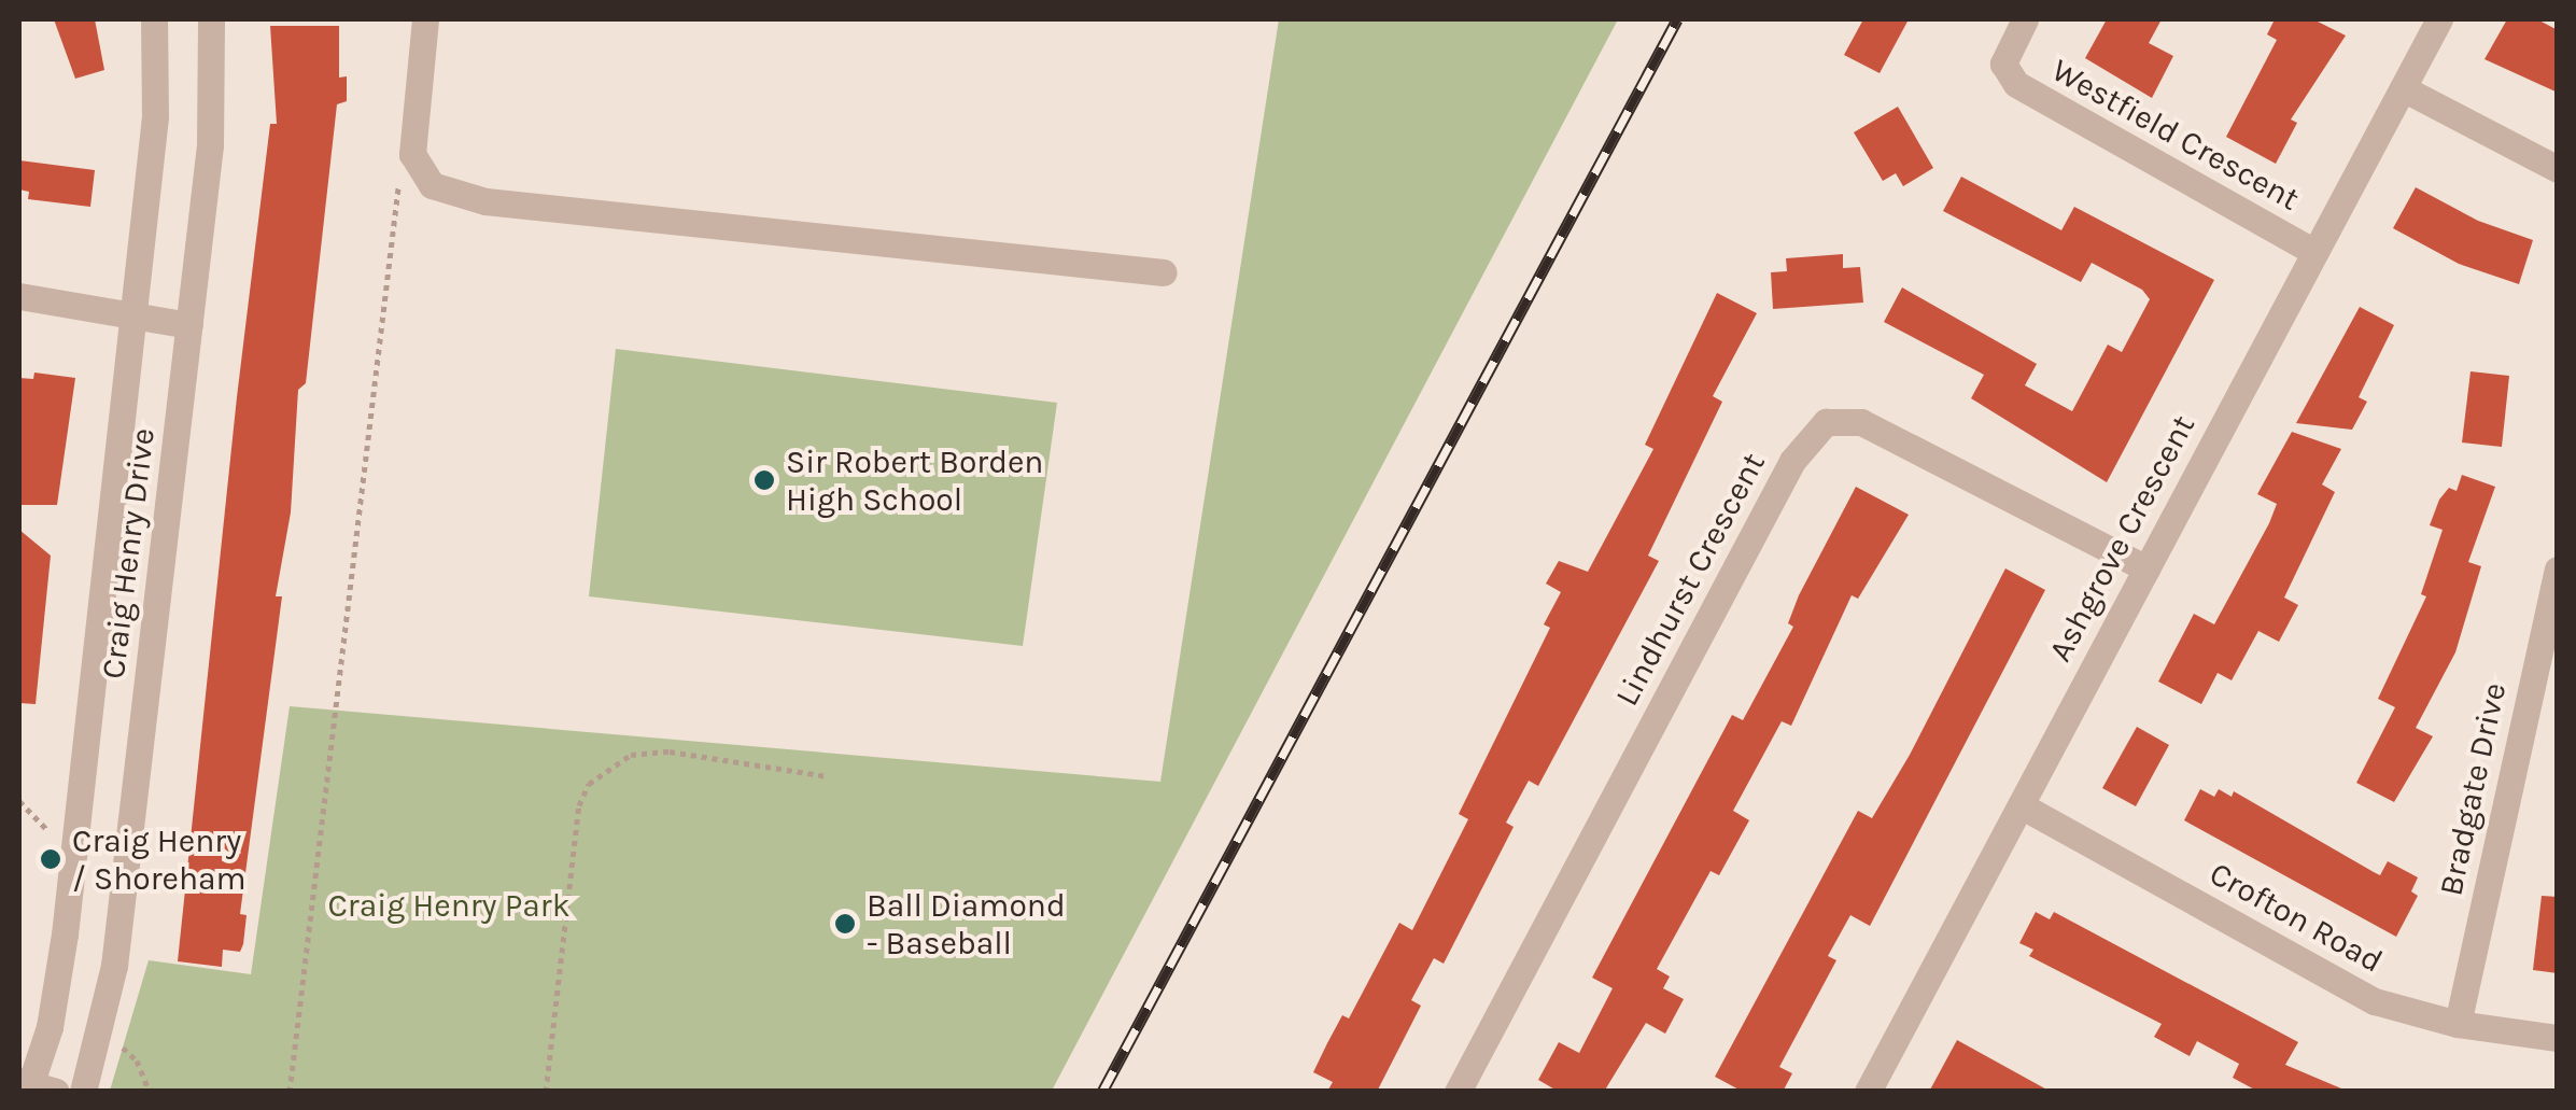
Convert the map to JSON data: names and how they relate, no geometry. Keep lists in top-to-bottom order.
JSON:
{
  "streets": {
    "street": [
      "Westfield Crescent",
      "Ashgrove Crescent",
      "Craig Henry Drive",
      "Lindhurst Crescent",
      "Bradgate Drive",
      "Crofton Road"
    ]
  },
  "crossings": [
    ["Westfield Crescent", "Ashgrove Crescent"],
    ["Ashgrove Crescent", "Lindhurst Crescent"],
    ["Ashgrove Crescent", "Crofton Road"],
    ["Bradgate Drive", "Crofton Road"]
  ],
  "parks": ["Craig Henry Park"],
  "places": ["Sir Robert Borden High School", "Craig Henry / Shoreham", "Ball Diamond - Baseball"]
}
